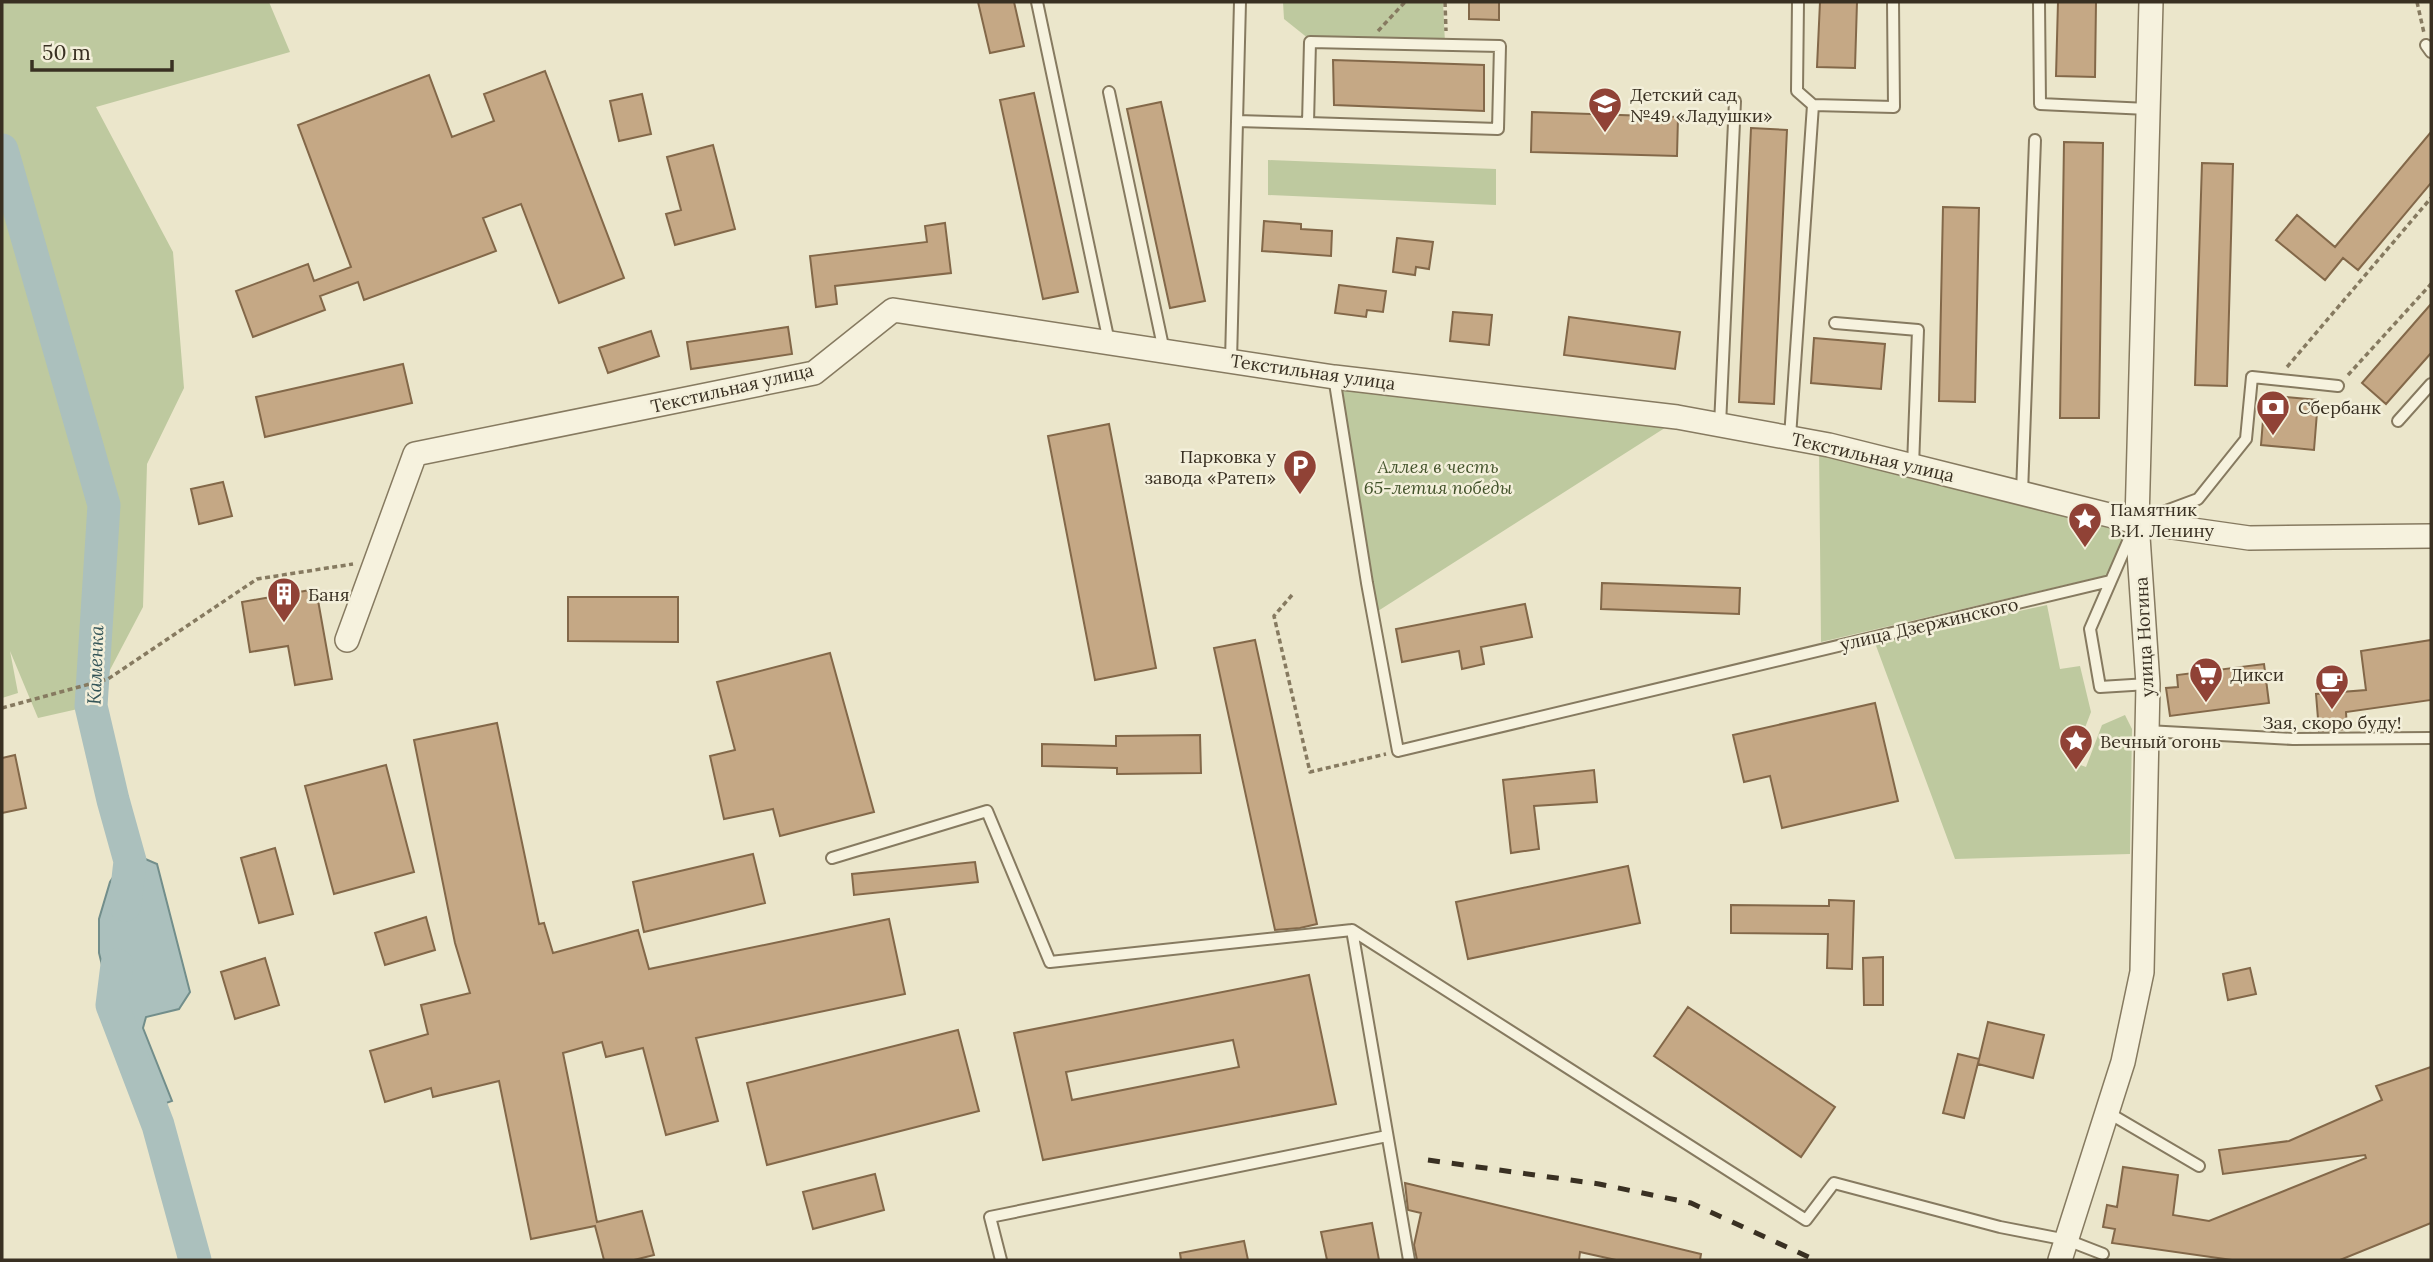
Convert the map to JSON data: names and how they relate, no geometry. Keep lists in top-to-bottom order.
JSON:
{
  "streets": {
    "street": ["Текстильная улица", "улица Ногина"],
    "lane": ["улица Дзержинского"]
  },
  "crossings": [
    ["Текстильная улица", "улица Ногина"]
  ],
  "water": ["Каменка"],
  "parks": ["Аллея в честь 65-летия победы"],
  "places": {
    "school or university": ["Детский сад №49 «Ладушки»"],
    "bank": ["Сбербанк"],
    "parking": ["Парковка у завода «Ратеп»"],
    "place": ["Памятник В.И. Ленину", "Вечный огонь"],
    "building": ["Баня"],
    "supermarket": ["Дикси"],
    "cafe": ["Зая, скоро буду!"]
  },
  "scale_bar": "50 m"
}
